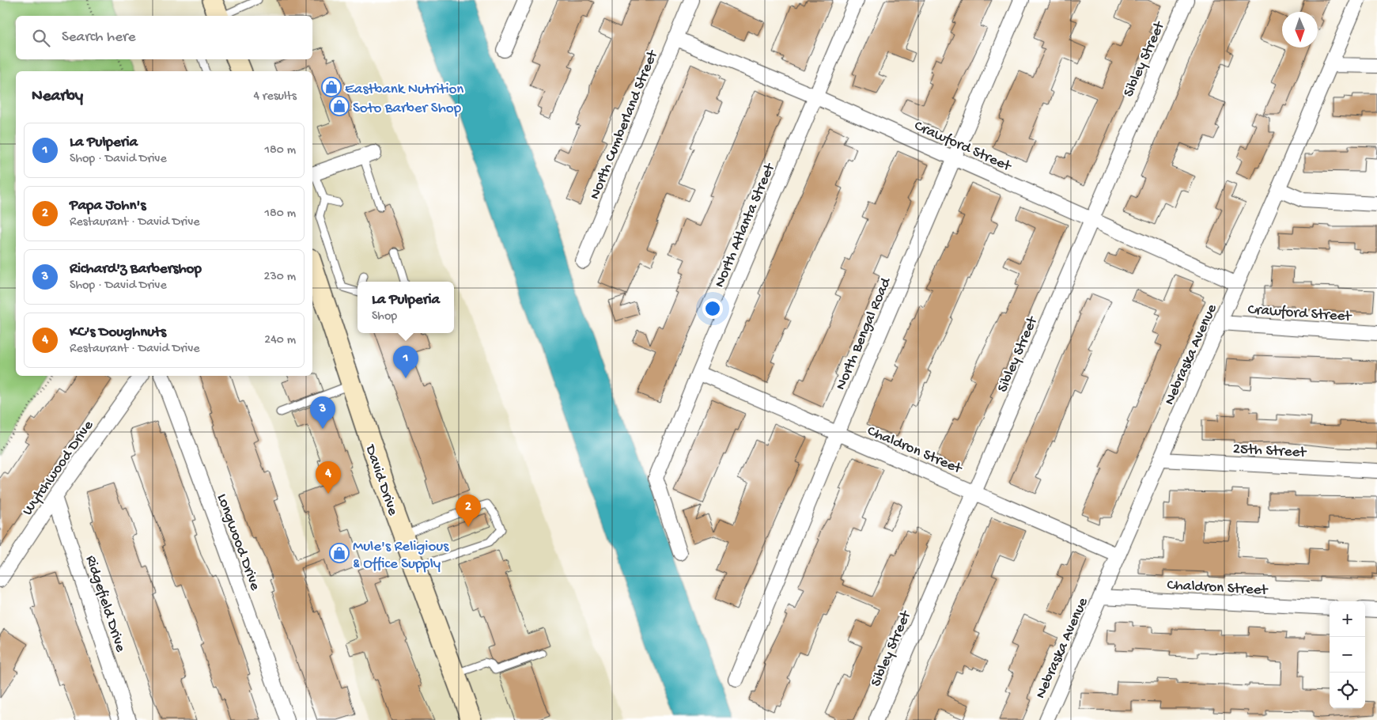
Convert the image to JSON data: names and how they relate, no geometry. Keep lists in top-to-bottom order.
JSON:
{
  "streets": {
    "main road": ["David Drive"],
    "street": [
      "Sibley Street",
      "North Cumberland Street",
      "Crawford Street",
      "North Atlanta Street",
      "North Bengal Road",
      "Nebraska Avenue",
      "Chaldron Street",
      "25th Street",
      "Wytchwood Drive",
      "Longwood Drive",
      "Ridgefield Drive"
    ]
  },
  "crossings": [
    ["Sibley Street", "Crawford Street"],
    ["Sibley Street", "Chaldron Street"],
    ["North Cumberland Street", "Crawford Street"],
    ["Crawford Street", "North Atlanta Street"],
    ["Crawford Street", "North Bengal Road"],
    ["Crawford Street", "Nebraska Avenue"],
    ["North Atlanta Street", "Chaldron Street"],
    ["North Bengal Road", "Chaldron Street"],
    ["Nebraska Avenue", "Chaldron Street"],
    ["Nebraska Avenue", "25th Street"],
    ["Wytchwood Drive", "Ridgefield Drive"]
  ],
  "places": {
    "shop": ["Eastbank Nutrition", "Soto Barber Shop", "Mule's Religious & Office Supply"]
  },
  "north": "bottom",
  "page": {
    "search": "Search here",
    "heading": ["Nearby", "4 results"],
    "list": [
      {
        "mark": "1",
        "name": "La Pulperia",
        "note": "Shop · David Drive",
        "value": "180 m"
      },
      {
        "mark": "2",
        "name": "Papa John's",
        "note": "Restaurant · David Drive",
        "value": "180 m"
      },
      {
        "mark": "3",
        "name": "Richard'z Barbershop",
        "note": "Shop · David Drive",
        "value": "230 m"
      },
      {
        "mark": "4",
        "name": "KC's Doughnuts",
        "note": "Restaurant · David Drive",
        "value": "240 m"
      }
    ],
    "popup": ["La Pulperia", "Shop"],
    "pins": [
      "1",
      "3",
      "4",
      "2"
    ],
    "map_buttons": ["+", "−"]
  }
}
